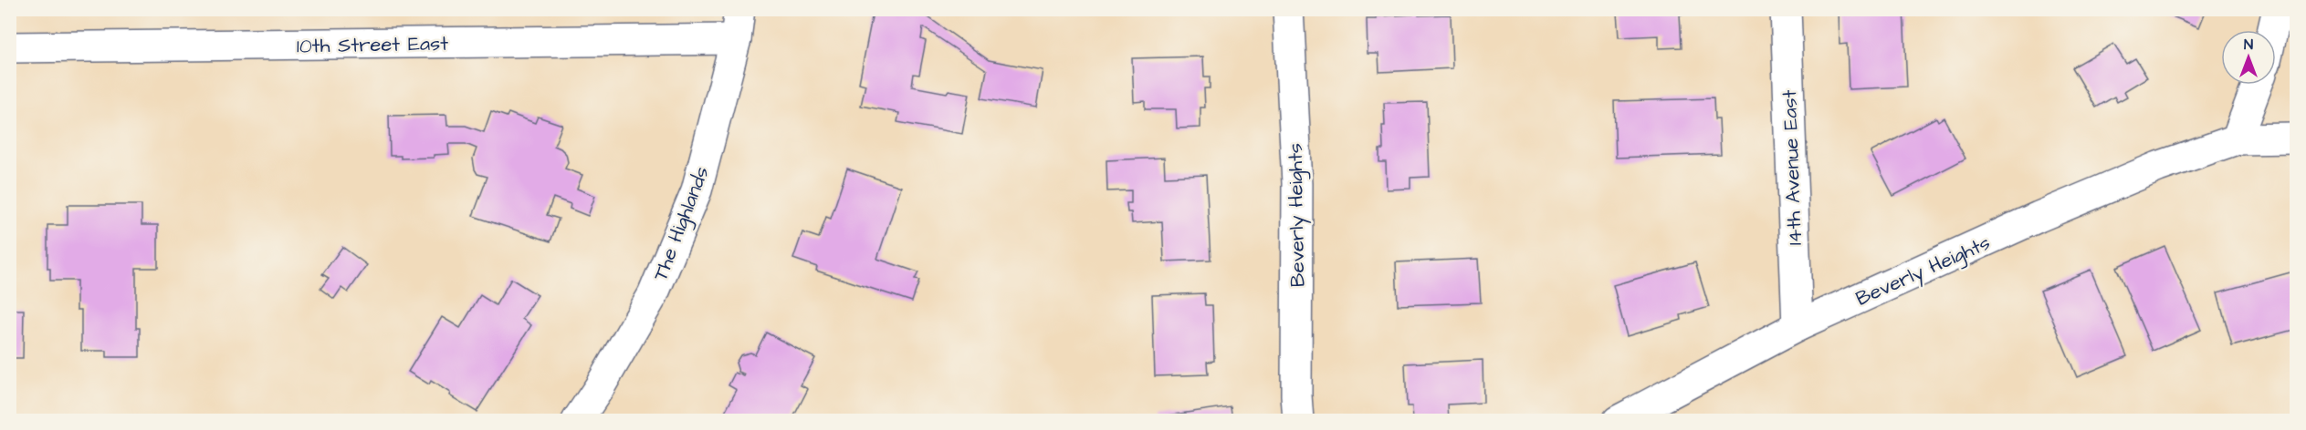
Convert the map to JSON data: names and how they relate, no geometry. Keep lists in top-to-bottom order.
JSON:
{
  "streets": {
    "street": [
      "10th Street East",
      "14th Avenue East",
      "Beverly Heights",
      "The Highlands"
    ]
  },
  "crossings": [
    ["10th Street East", "The Highlands"],
    ["14th Avenue East", "Beverly Heights"]
  ],
  "north": "top"
}
